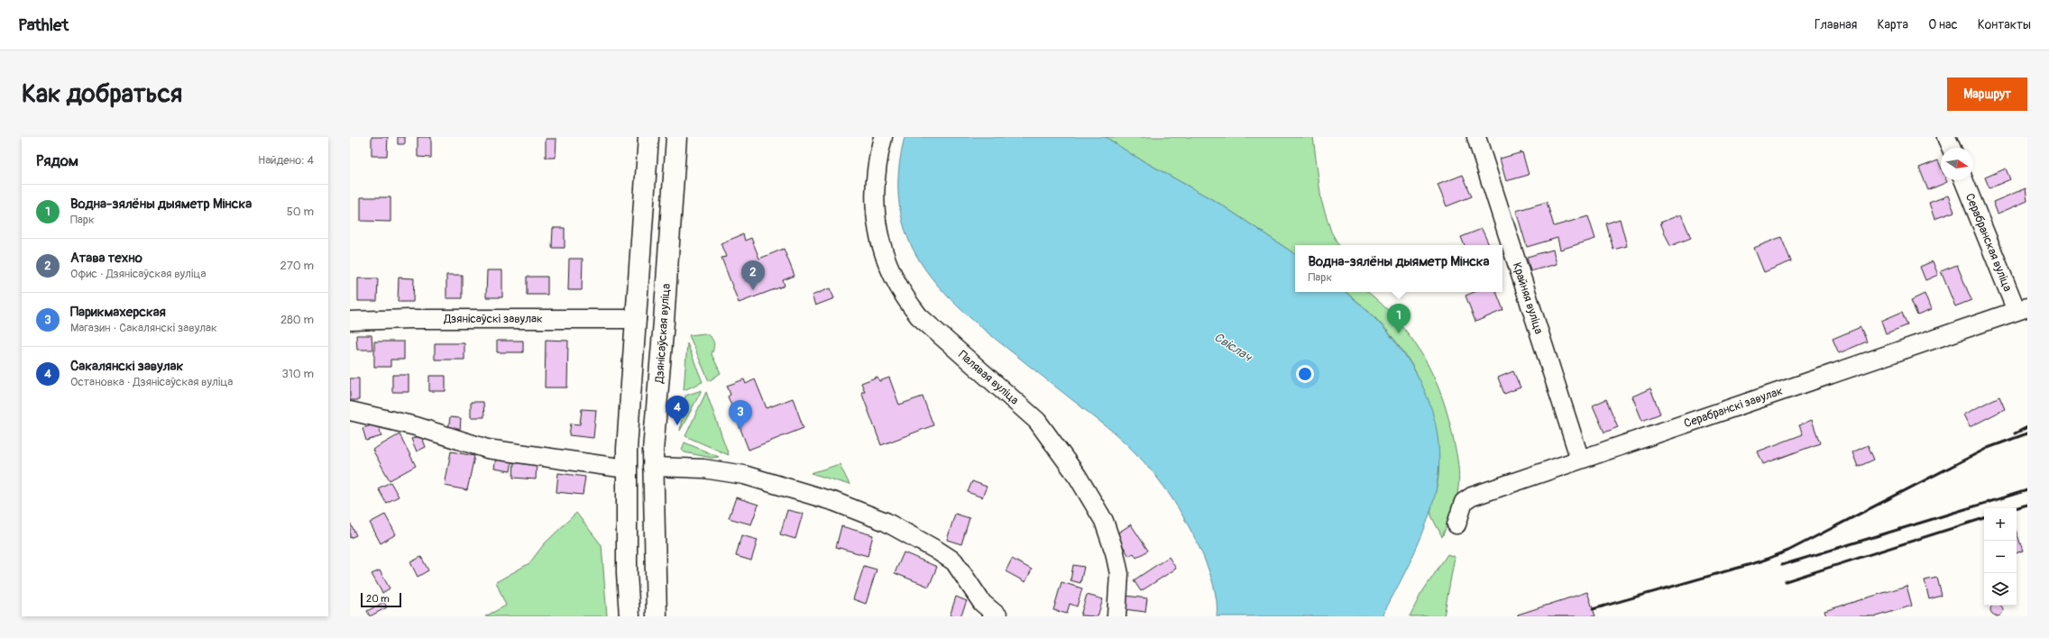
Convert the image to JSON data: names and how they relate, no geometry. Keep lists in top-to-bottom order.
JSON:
{
  "streets": {
    "main road": ["Дзянісаўская вуліца"],
    "street": [
      "Серабранская вуліца",
      "Крайняя вуліца",
      "Дзянісаўскі завулак",
      "Палявая вуліца",
      "Серабранскі завулак"
    ]
  },
  "crossings": [
    ["Серабранская вуліца", "Серабранскі завулак"],
    ["Крайняя вуліца", "Серабранскі завулак"]
  ],
  "water": ["Свіслач"],
  "scale_bar": "20 m",
  "north": "right",
  "page": {
    "header": "Pathlet",
    "nav": [
      "Главная",
      "Карта",
      "О нас",
      "Контакты"
    ],
    "buttons": "Маршрут",
    "title": "Как добраться",
    "heading": ["Рядом", "Найдено: 4"],
    "list": [
      {
        "mark": "1",
        "name": "Водна-зялёны дыяметр Мінска",
        "note": "Парк",
        "value": "50 m"
      },
      {
        "mark": "2",
        "name": "Атава техно",
        "note": "Офис · Дзянісаўская вуліца",
        "value": "270 m"
      },
      {
        "mark": "3",
        "name": "Парикмахерская",
        "note": "Магазин · Сакалянскі завулак",
        "value": "280 m"
      },
      {
        "mark": "4",
        "name": "Сакалянскі завулак",
        "note": "Остановка · Дзянісаўская вуліца",
        "value": "310 m"
      }
    ],
    "popup": ["Водна-зялёны дыяметр Мінска", "Парк"],
    "pins": [
      "2",
      "1",
      "4",
      "3"
    ],
    "map_buttons": ["+", "−"],
    "scale": "20 m"
  }
}
